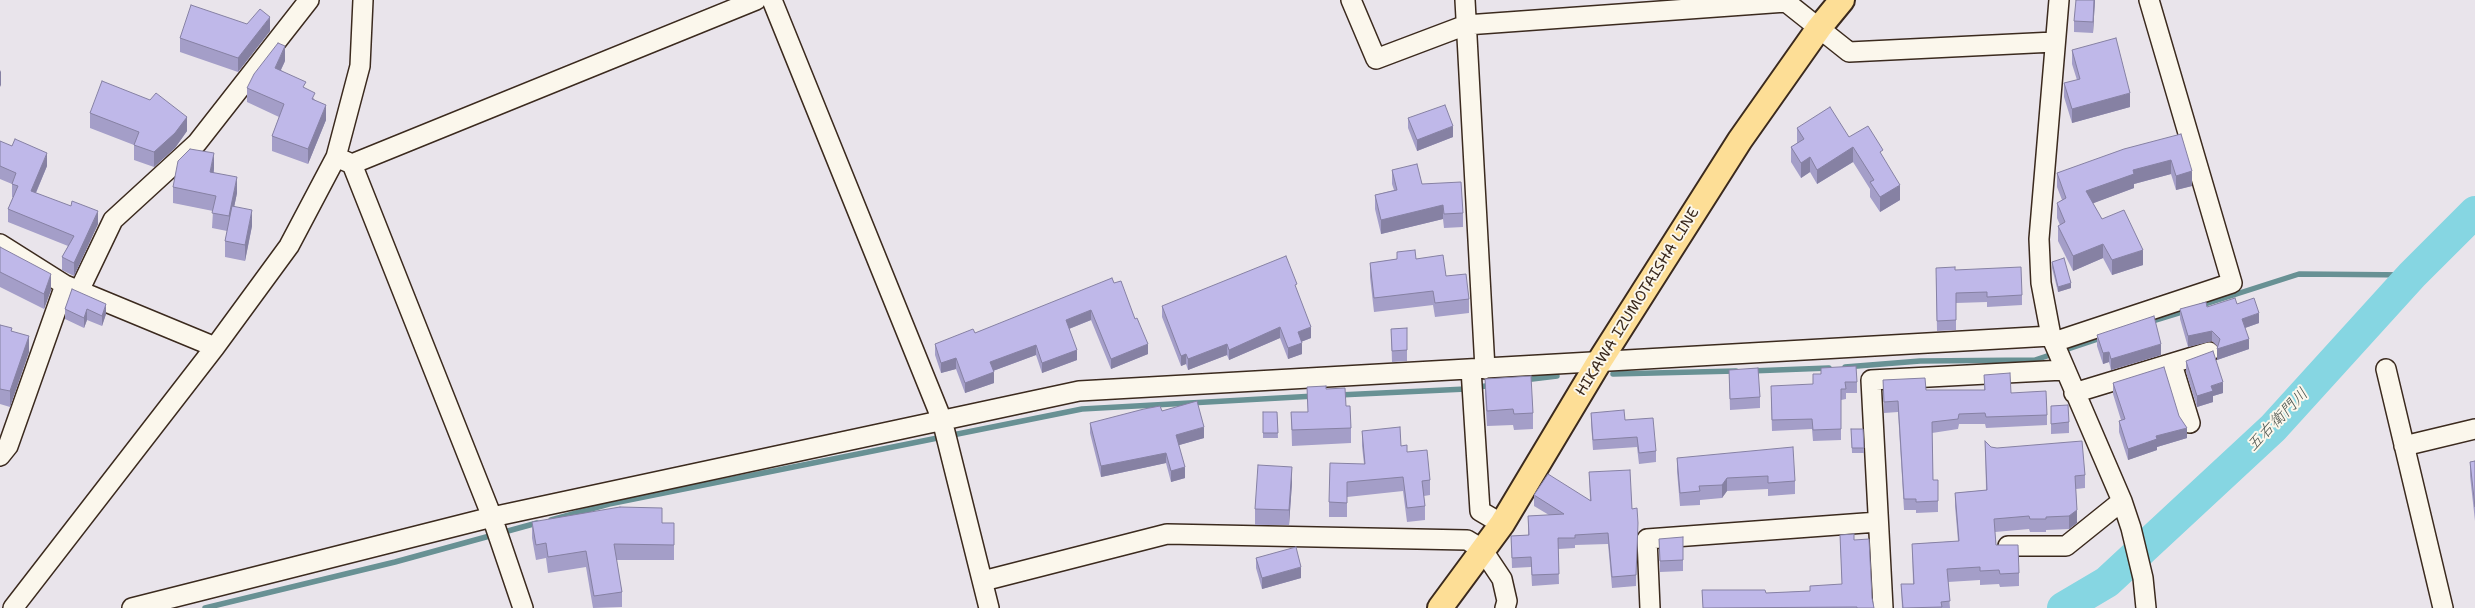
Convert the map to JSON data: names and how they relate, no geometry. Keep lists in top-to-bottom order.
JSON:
{
  "streets": {
    "main road": ["HIKAWA IZUMOTAISHA LINE"]
  },
  "water": ["五右衛門川"]
}
